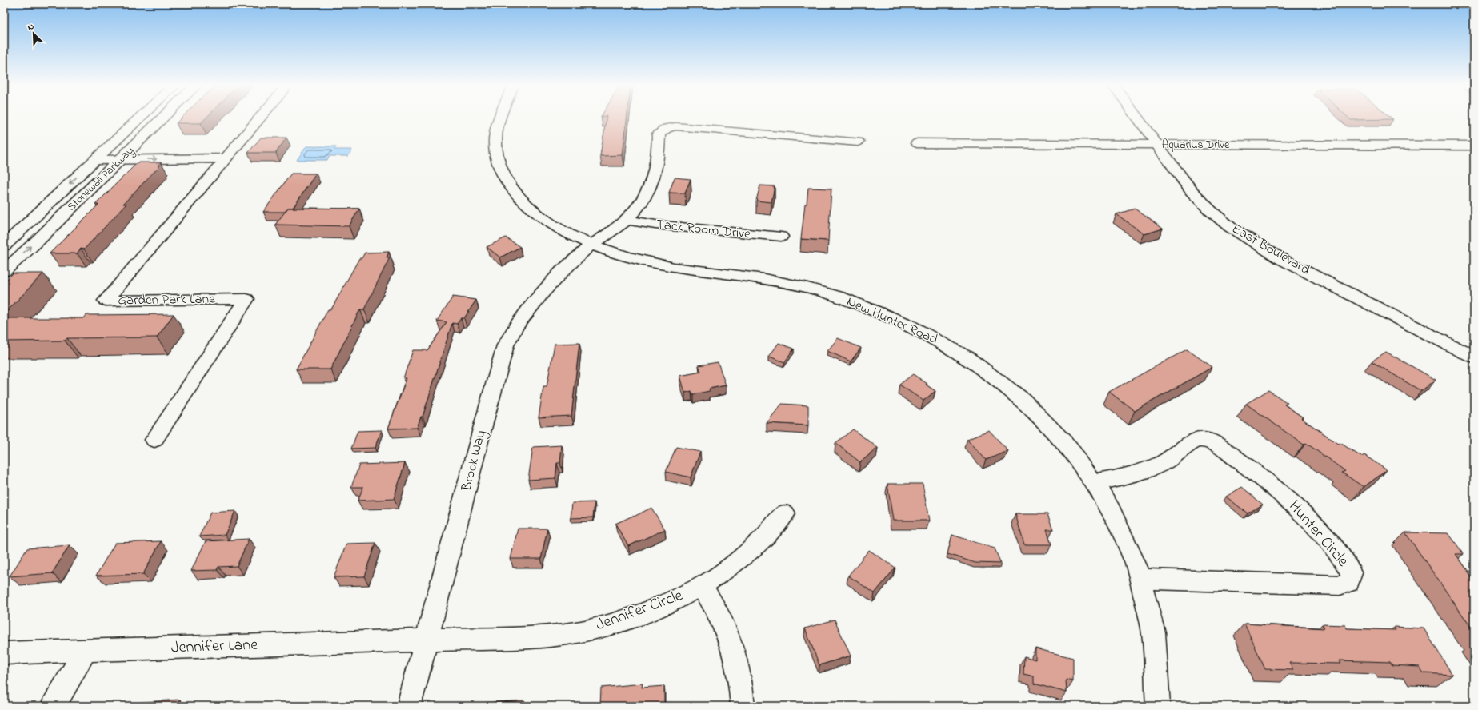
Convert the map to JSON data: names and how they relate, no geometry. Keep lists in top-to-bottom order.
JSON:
{
  "streets": {
    "street": [
      "Aquarius Drive",
      "Stonewall Parkway",
      "Tack Room Drive",
      "East Boulevard",
      "Garden Park Lane",
      "New Hunter Road",
      "Brook Way",
      "Hunter Circle",
      "Jennifer Circle",
      "Jennifer Lane"
    ]
  },
  "crossings": [
    ["Aquarius Drive", "East Boulevard"],
    ["Tack Room Drive", "Brook Way"],
    ["New Hunter Road", "Brook Way"],
    ["New Hunter Road", "Hunter Circle"],
    ["Brook Way", "Jennifer Circle"],
    ["Brook Way", "Jennifer Lane"],
    ["Jennifer Circle", "Jennifer Lane"]
  ],
  "north": "top left"
}
